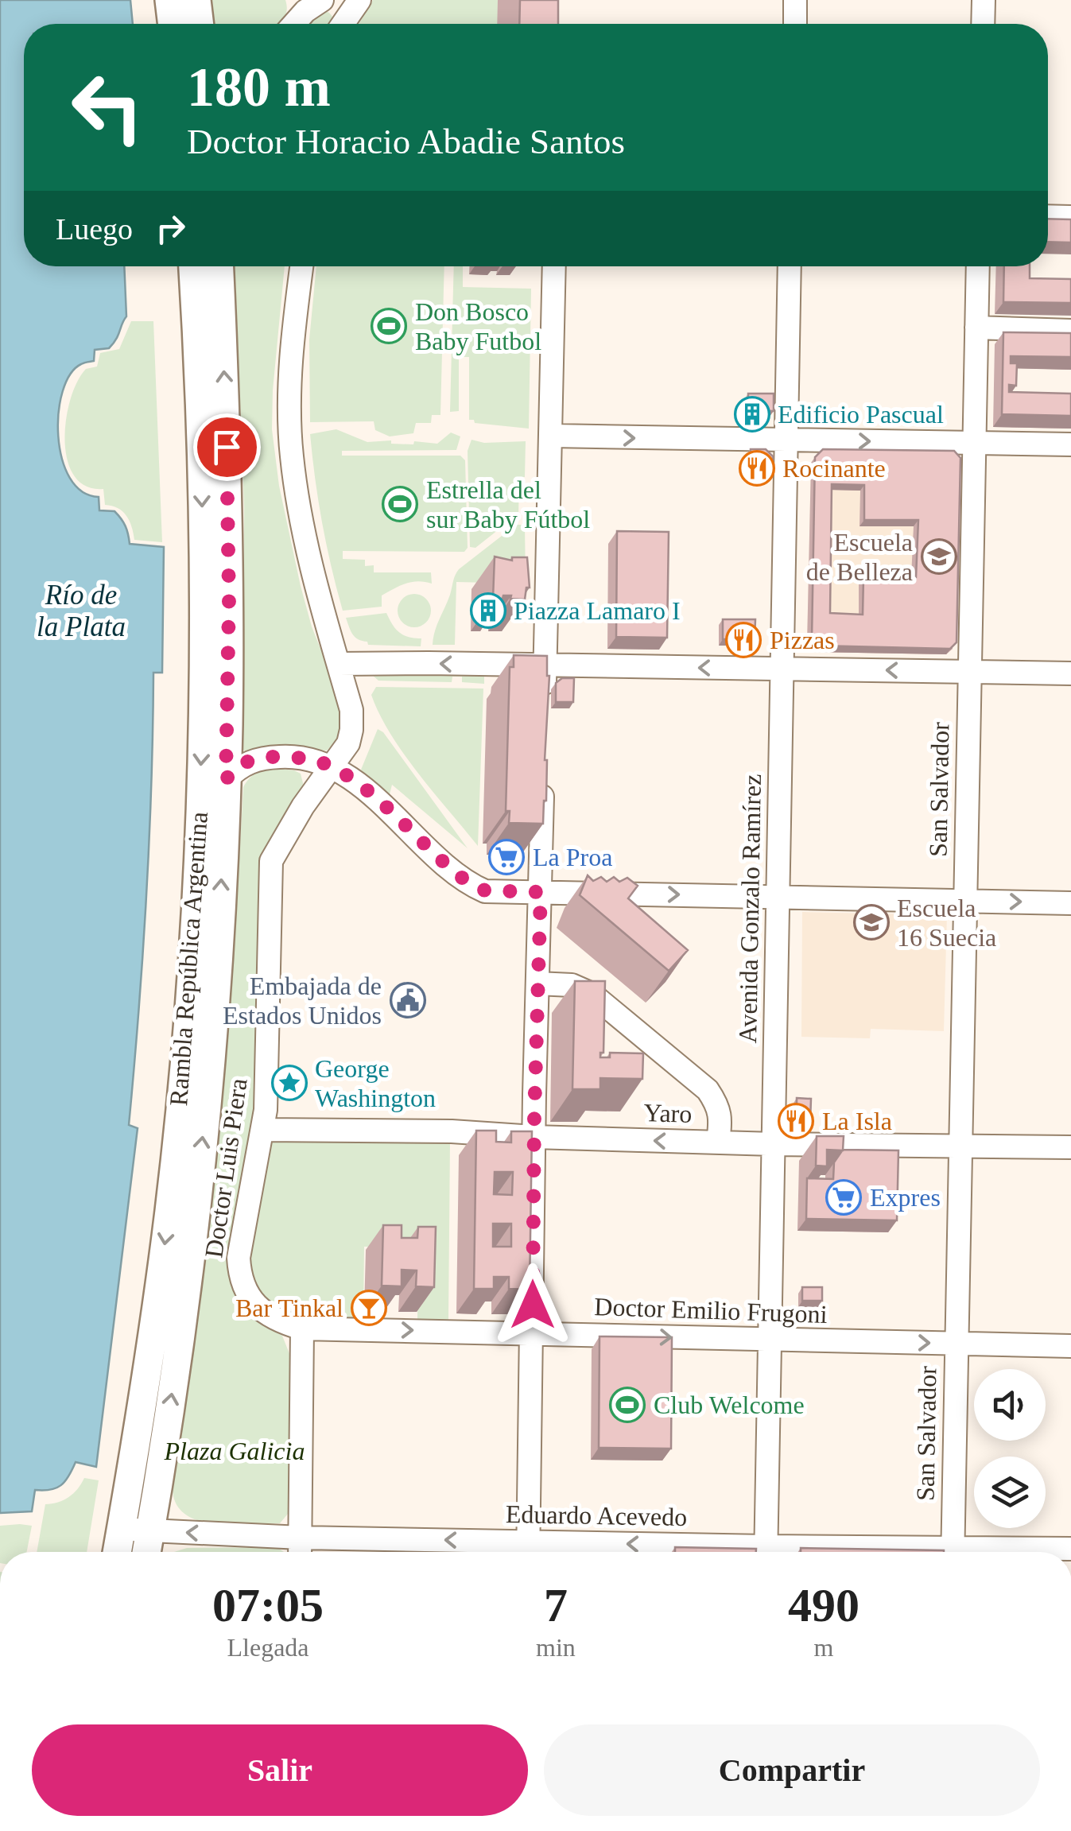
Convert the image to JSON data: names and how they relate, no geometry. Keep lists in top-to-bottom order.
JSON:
{
  "streets": {
    "main road": ["Rambla República Argentina"],
    "street": [
      "San Salvador",
      "Avenida Gonzalo Ramírez",
      "Yaro",
      "Doctor Luis Piera",
      "Doctor Emilio Frugoni",
      "Eduardo Acevedo"
    ]
  },
  "crossings": [
    ["San Salvador", "Yaro"],
    ["San Salvador", "Doctor Emilio Frugoni"],
    ["Avenida Gonzalo Ramírez", "Yaro"],
    ["Avenida Gonzalo Ramírez", "Doctor Emilio Frugoni"],
    ["Rambla República Argentina", "Eduardo Acevedo"],
    ["Yaro", "Doctor Luis Piera"],
    ["Doctor Luis Piera", "Doctor Emilio Frugoni"]
  ],
  "one_way": ["Doctor Emilio Frugoni", "Eduardo Acevedo"],
  "water": ["Río de la Plata"],
  "parks": ["Plaza Galicia"],
  "places": {
    "sports": ["Don Bosco Baby Futbol", "Estrella del sur Baby Fútbol", "Club Welcome"],
    "building": ["Edificio Pascual", "Piazza Lamaro I"],
    "restaurant": ["Rocinante", "Pizzas", "La Isla"],
    "school or university": ["Escuela de Belleza", "Escuela 16 Suecia"],
    "supermarket": ["La Proa", "Expres"],
    "public building": ["Embajada de Estados Unidos"],
    "place": ["George Washington"],
    "bar": ["Bar Tinkal"]
  },
  "page": {
    "turn": ["180 m", "Doctor Horacio Abadie Santos"],
    "then": "Luego",
    "eta": [
      "07:05",
      "Llegada",
      "7",
      "min",
      "490",
      "m"
    ],
    "buttons": ["Salir", "Compartir"]
  }
}
